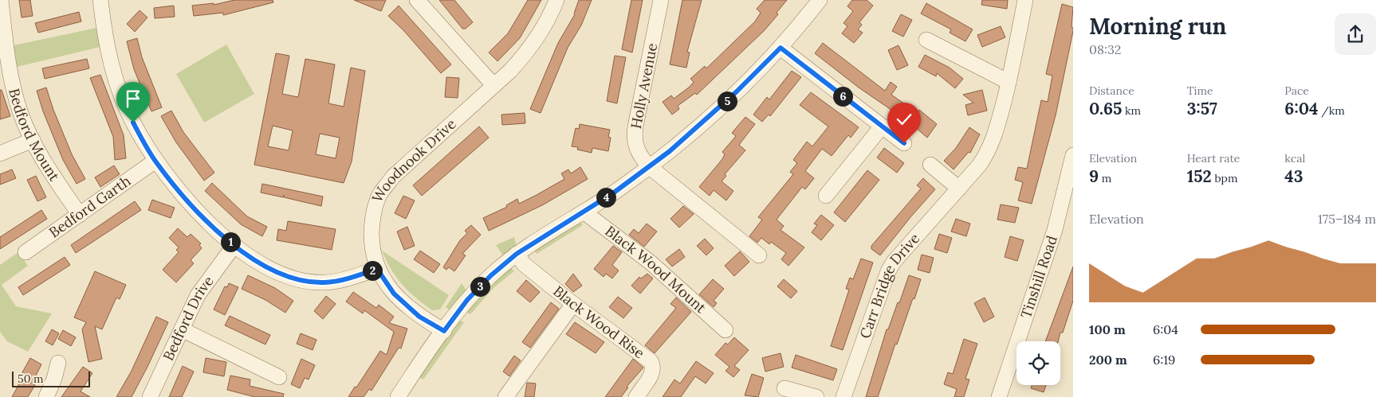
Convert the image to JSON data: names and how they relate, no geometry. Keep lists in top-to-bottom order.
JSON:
{
  "streets": {
    "street": [
      "Holly Avenue",
      "Bedford Mount",
      "Woodnook Drive",
      "Bedford Garth",
      "Black Wood Mount",
      "Tinshill Road",
      "Carr Bridge Drive",
      "Bedford Drive",
      "Black Wood Rise"
    ]
  },
  "crossings": [
    ["Bedford Mount", "Bedford Garth"]
  ],
  "scale_bar": "50 m",
  "page": {
    "heading": ["Morning run", "08:32"],
    "stats": [
      ["Distance", "0.65 km"],
      ["Time", "3:57"],
      ["Pace", "6:04 /km"],
      ["Elevation", "9 m"],
      ["Heart rate", "152 bpm"],
      ["kcal", "43"]
    ],
    "pins": [
      "6",
      "5",
      "4",
      "1",
      "2",
      "3"
    ],
    "chart": ["Elevation", "175–184 m"],
    "list": [
      {
        "name": "100 m",
        "note": "6:04"
      },
      {
        "name": "200 m",
        "note": "6:19"
      }
    ],
    "scale": "50 m"
  }
}
